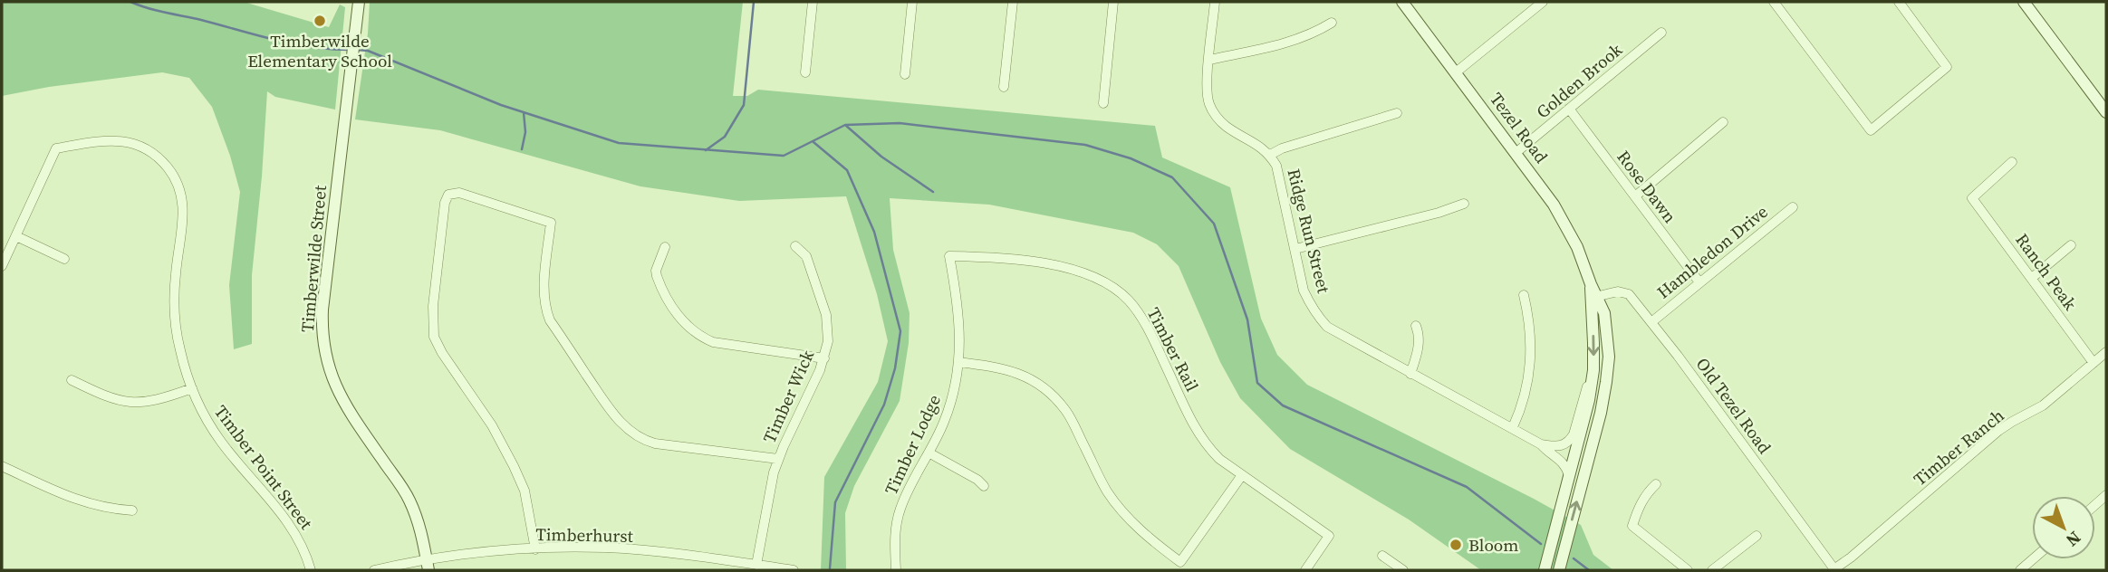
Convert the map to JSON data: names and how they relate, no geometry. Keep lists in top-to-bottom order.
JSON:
{
  "streets": {
    "main road": ["Tezel Road", "Timberwilde Street"],
    "street": [
      "Golden Brook",
      "Rose Dawn",
      "Ridge Run Street",
      "Hambledon Drive",
      "Ranch Peak",
      "Timber Rail",
      "Timber Wick",
      "Old Tezel Road",
      "Timber Lodge",
      "Timber Ranch",
      "Timber Point Street",
      "Timberhurst"
    ]
  },
  "crossings": [
    ["Golden Brook", "Tezel Road"],
    ["Golden Brook", "Rose Dawn"],
    ["Tezel Road", "Ridge Run Street"],
    ["Tezel Road", "Old Tezel Road"],
    ["Rose Dawn", "Hambledon Drive"],
    ["Hambledon Drive", "Old Tezel Road"],
    ["Timberwilde Street", "Timberhurst"],
    ["Ranch Peak", "Timber Ranch"],
    ["Timber Rail", "Timber Lodge"],
    ["Timber Wick", "Timberhurst"],
    ["Old Tezel Road", "Timber Ranch"]
  ],
  "places": ["Timberwilde Elementary School", "Bloom"],
  "north": "bottom right"
}
